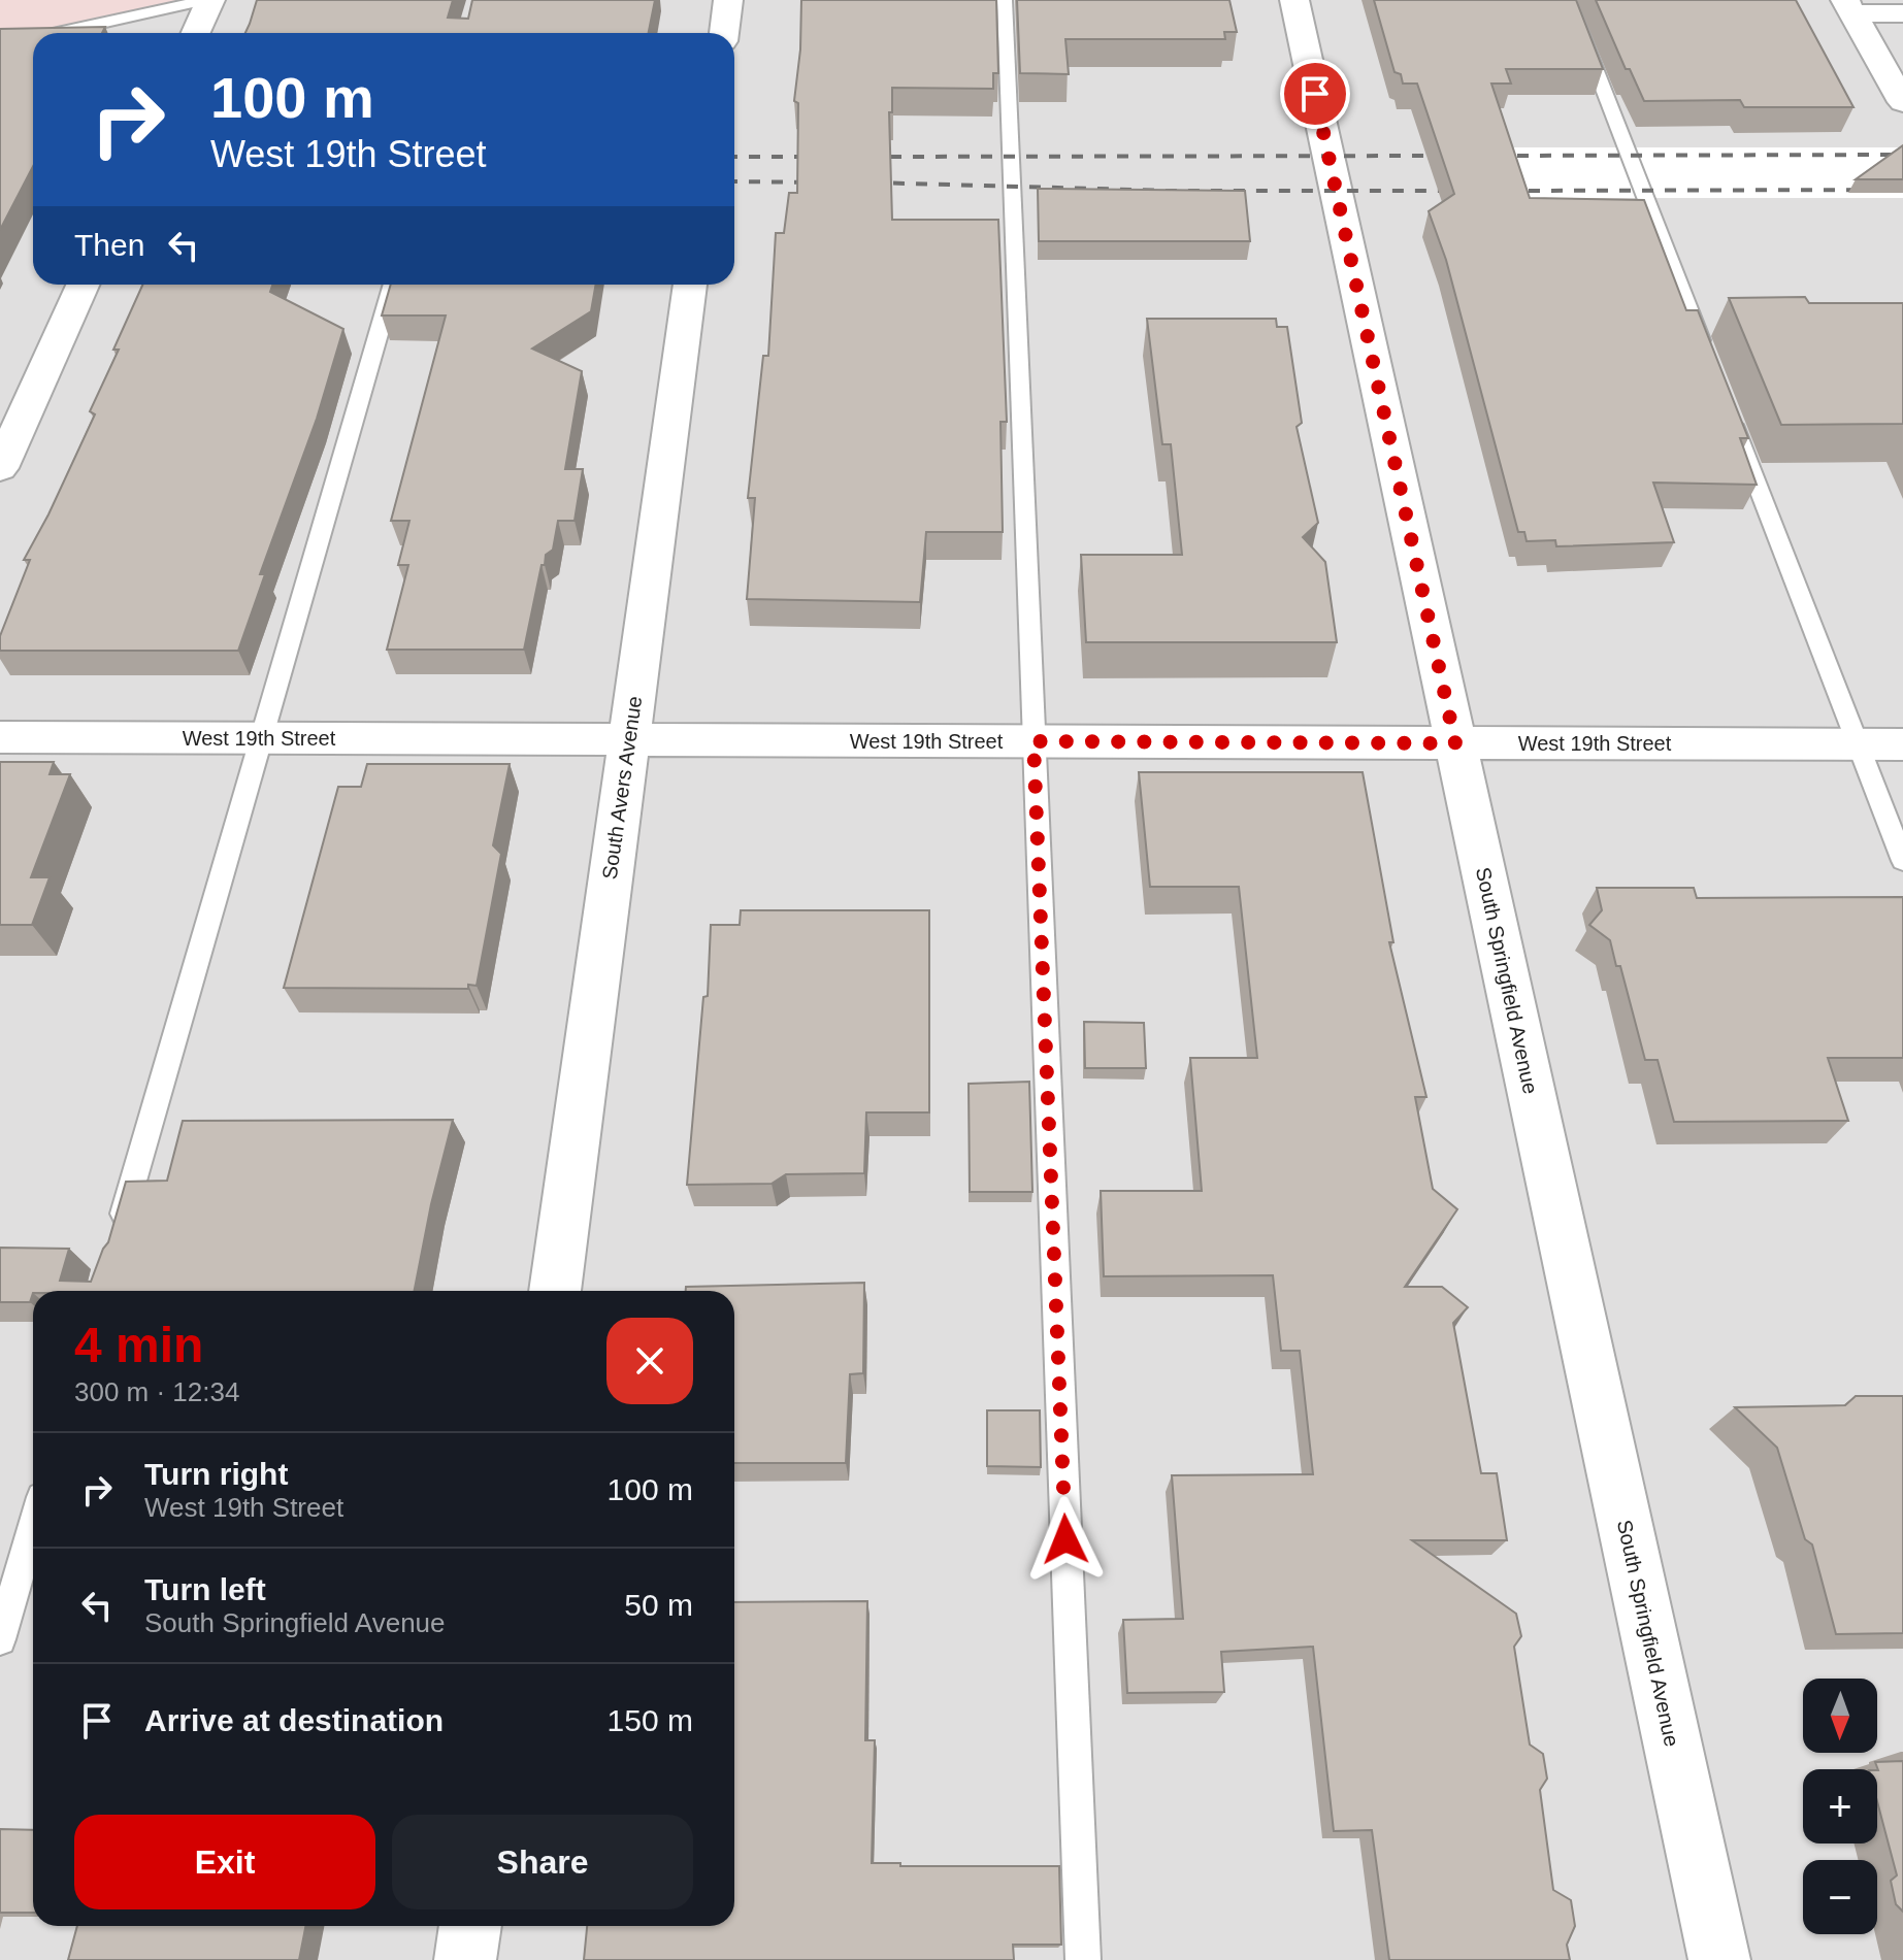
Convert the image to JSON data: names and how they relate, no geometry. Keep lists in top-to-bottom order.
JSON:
{
  "streets": {
    "street": ["West 19th Street", "South Avers Avenue", "South Springfield Avenue"]
  },
  "crossings": [
    ["West 19th Street", "South Avers Avenue"],
    ["West 19th Street", "South Springfield Avenue"]
  ],
  "north": "bottom",
  "page": {
    "turn": ["100 m", "West 19th Street"],
    "then": "Then",
    "heading": ["4 min", "300 m · 12:34"],
    "list": [
      {
        "name": "Turn right",
        "note": "West 19th Street",
        "value": "100 m"
      },
      {
        "name": "Turn left",
        "note": "South Springfield Avenue",
        "value": "50 m"
      },
      {
        "name": "Arrive at destination",
        "value": "150 m"
      }
    ],
    "map_buttons": ["+", "−"],
    "buttons": ["Exit", "Share"]
  }
}
